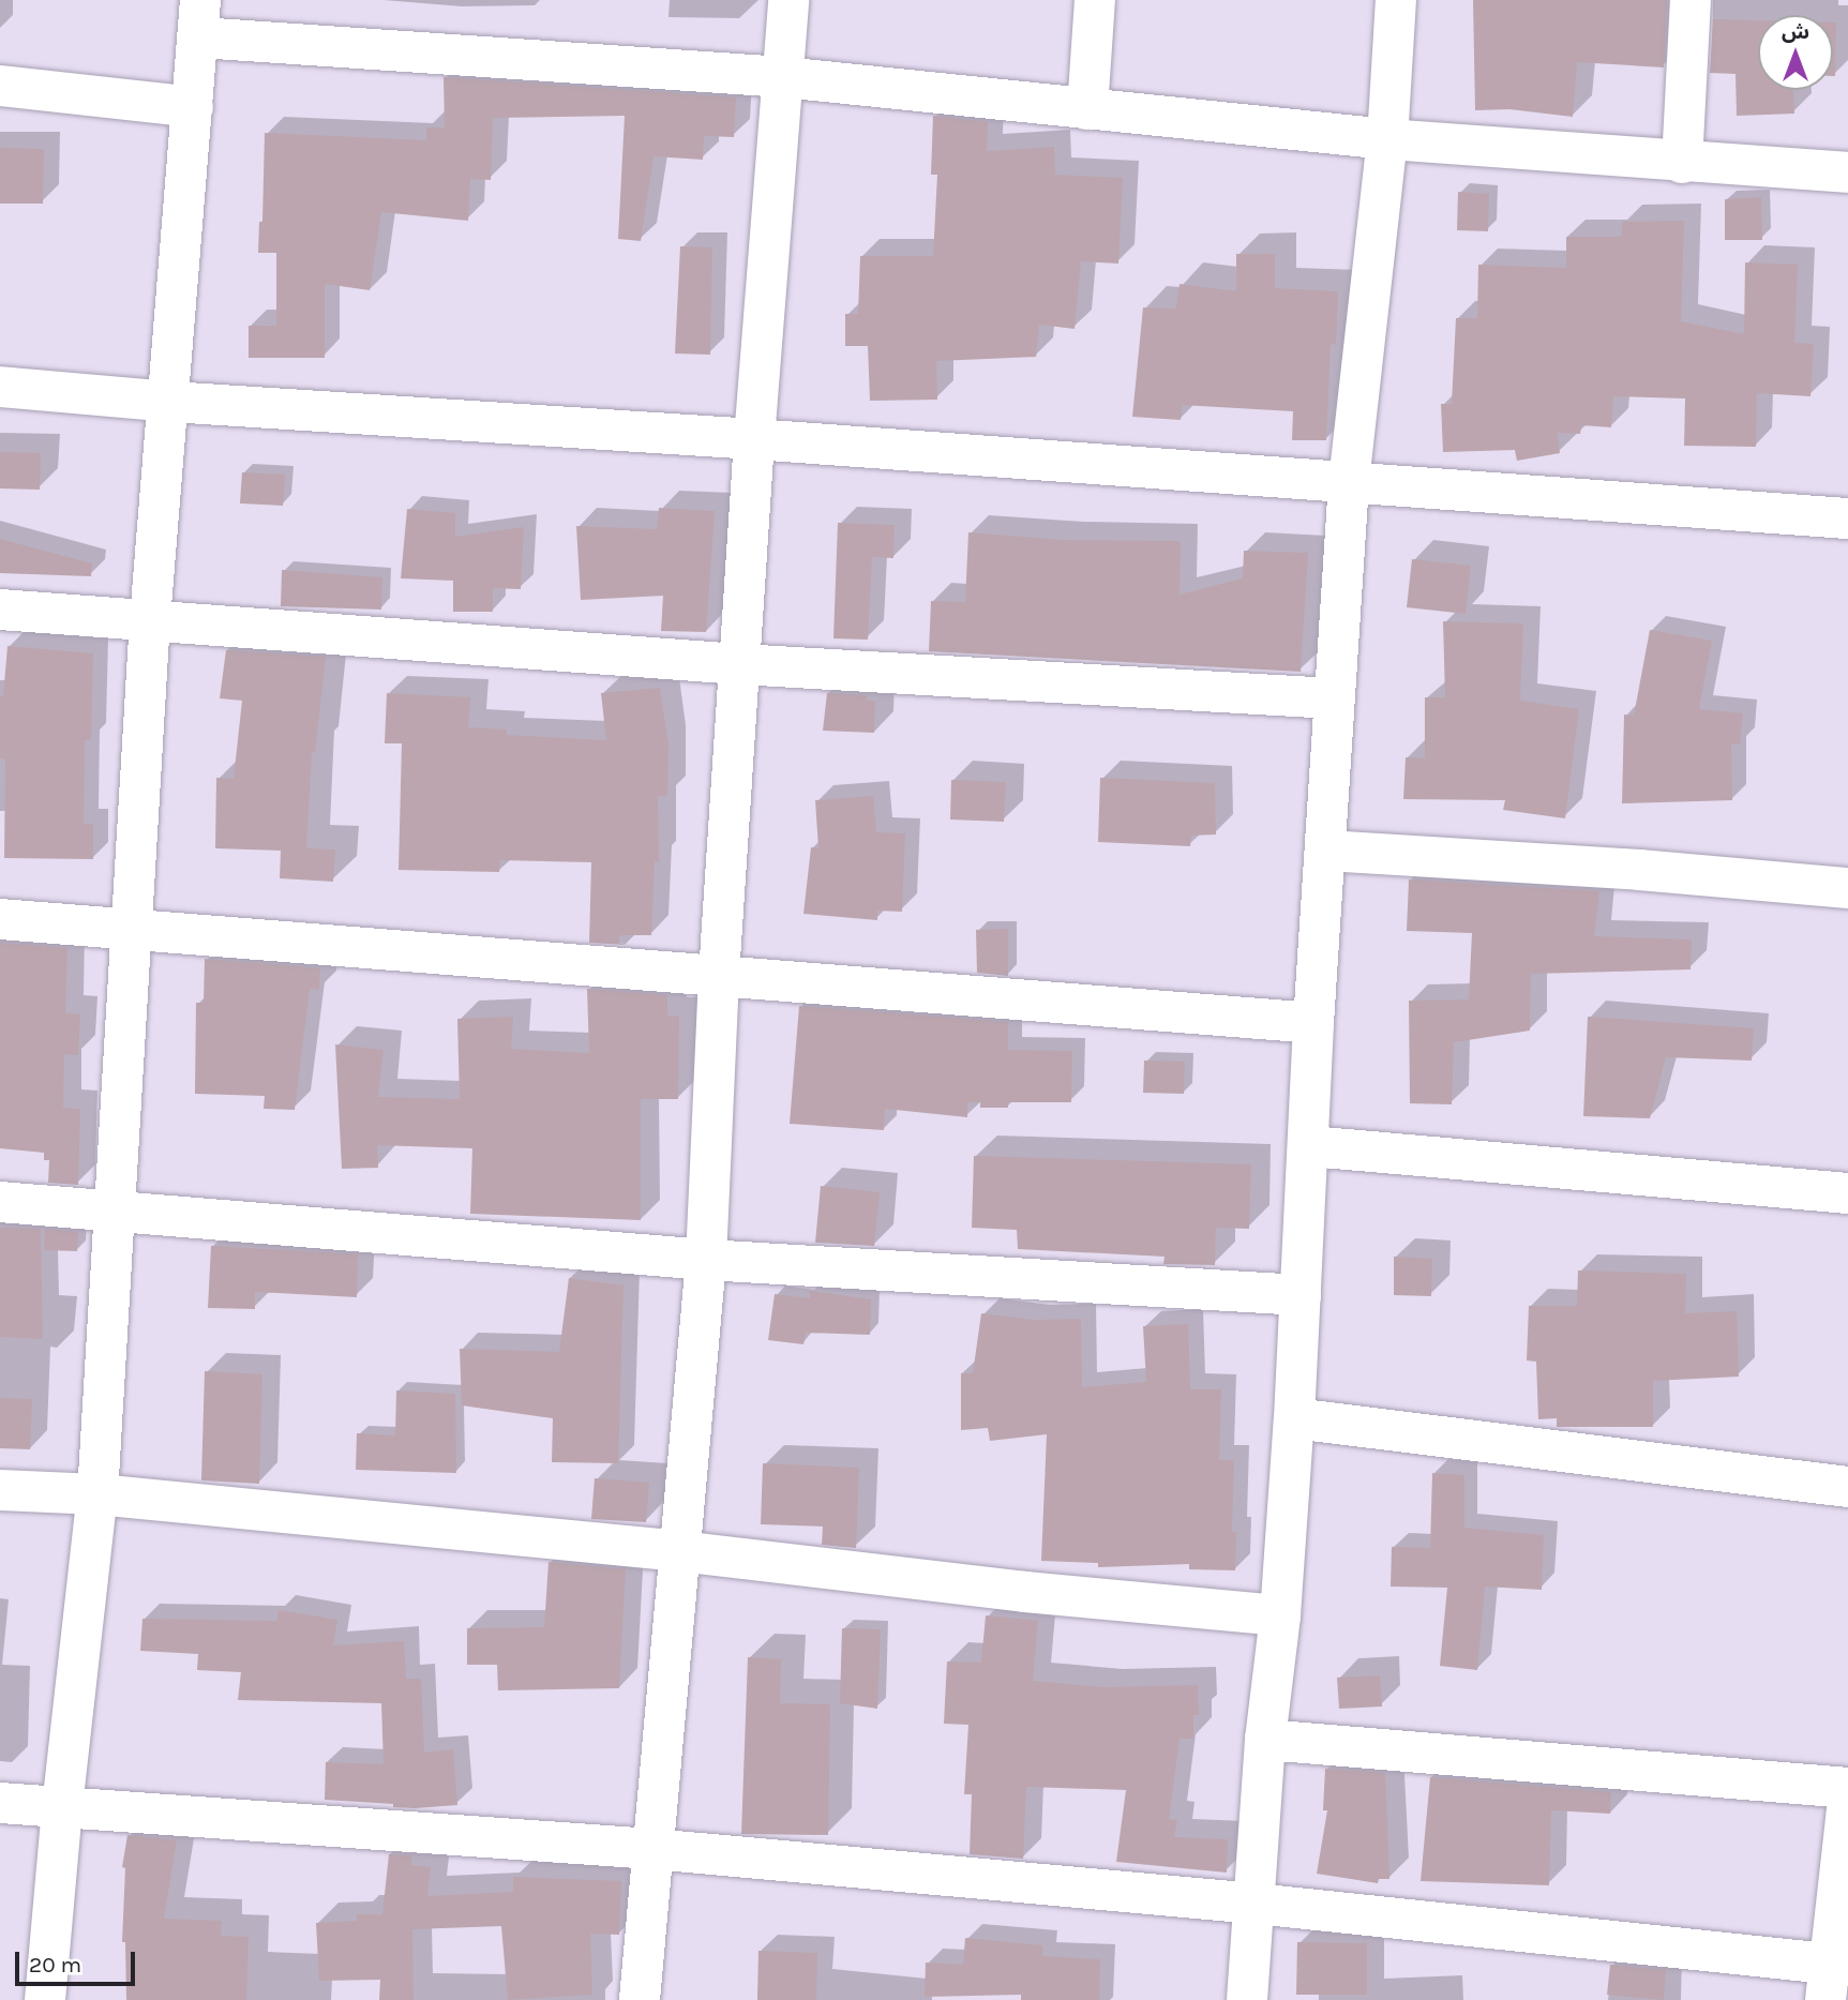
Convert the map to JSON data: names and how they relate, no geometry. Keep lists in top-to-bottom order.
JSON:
{
  "scale_bar": "20 m",
  "north": "top"
}
